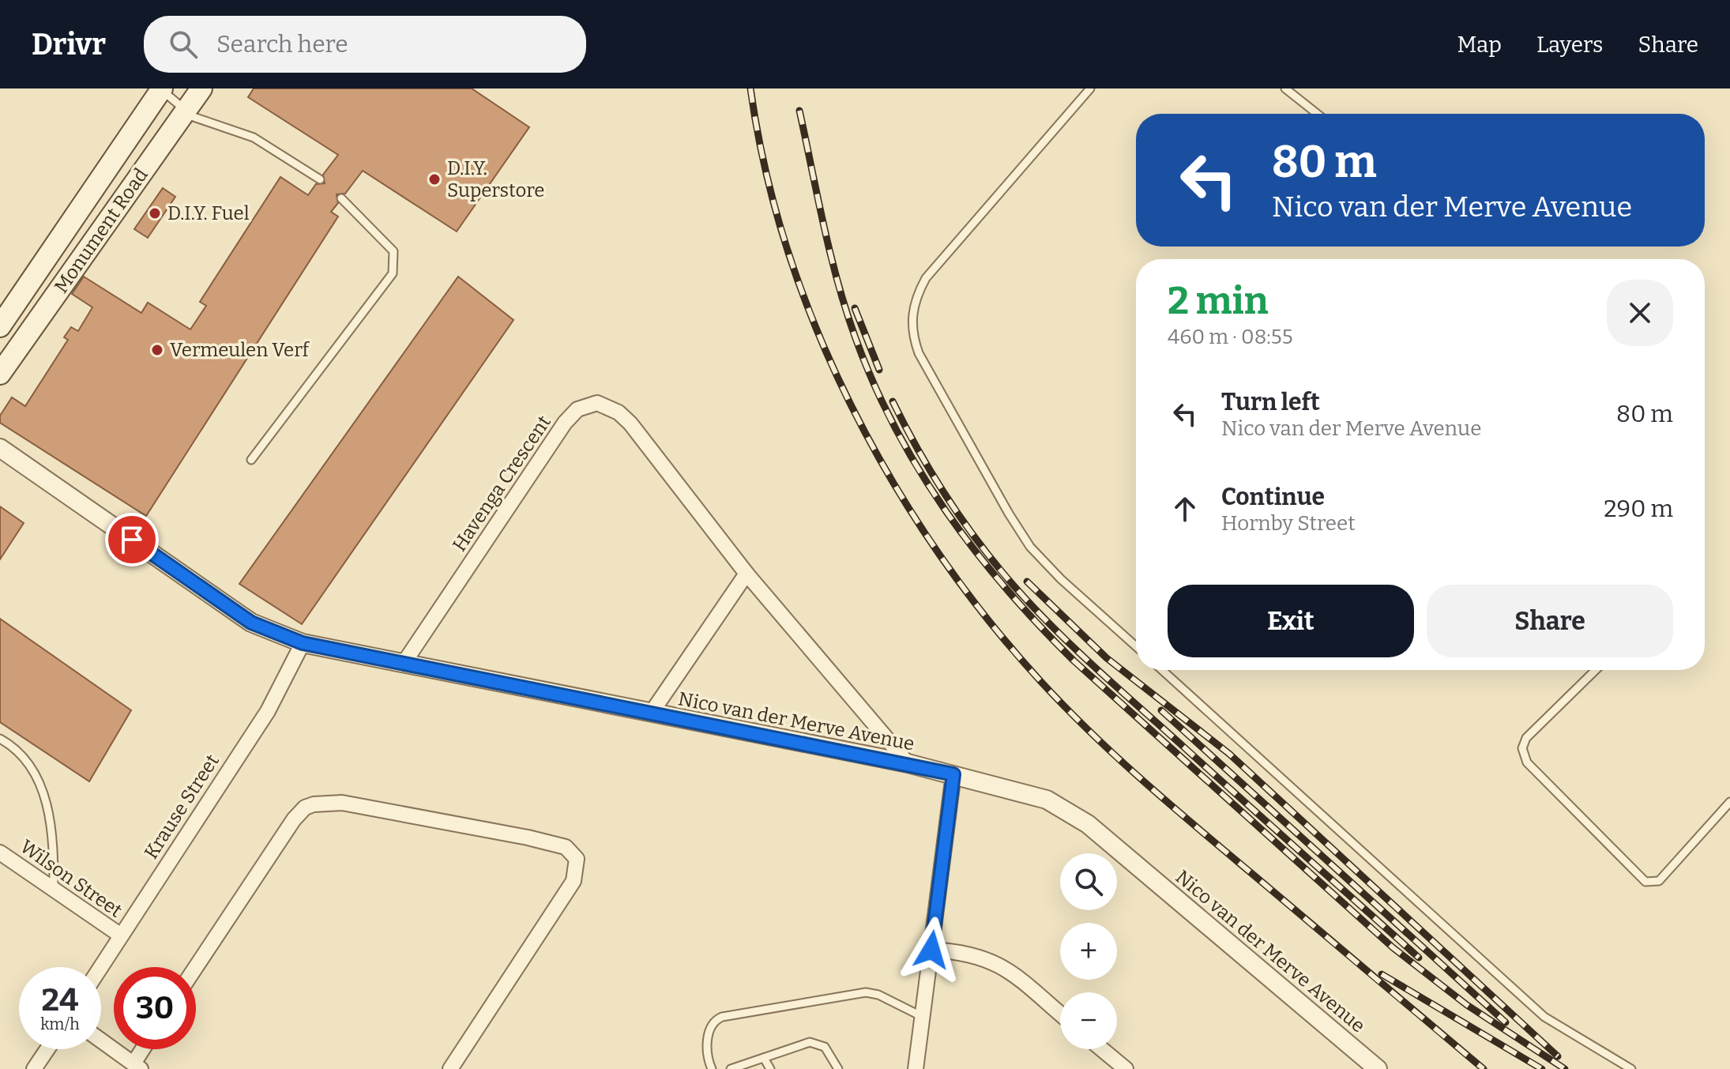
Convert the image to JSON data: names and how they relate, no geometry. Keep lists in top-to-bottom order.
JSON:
{
  "streets": {
    "main road": ["Monument Road"],
    "street": [
      "Havenga Crescent",
      "Nico van der Merve Avenue",
      "Krause Street",
      "Wilson Street"
    ]
  },
  "crossings": [
    ["Havenga Crescent", "Nico van der Merve Avenue"],
    ["Nico van der Merve Avenue", "Krause Street"],
    ["Krause Street", "Wilson Street"]
  ],
  "places": ["D.I.Y. Superstore", "D.I.Y. Fuel", "Vermeulen Verf"],
  "page": {
    "header": "Drivr",
    "search": "Search here",
    "nav": ["Map", "Layers", "Share"],
    "turn": ["80 m", "Nico van der Merve Avenue"],
    "heading": ["2 min", "460 m · 08:55"],
    "list": [
      {
        "name": "Turn left",
        "note": "Nico van der Merve Avenue",
        "value": "80 m"
      },
      {
        "name": "Continue",
        "note": "Hornby Street",
        "value": "290 m"
      }
    ],
    "buttons": ["Exit", "Share"],
    "map_buttons": ["+", "−"],
    "speed": "24 km/h",
    "limit": "30"
  }
}
